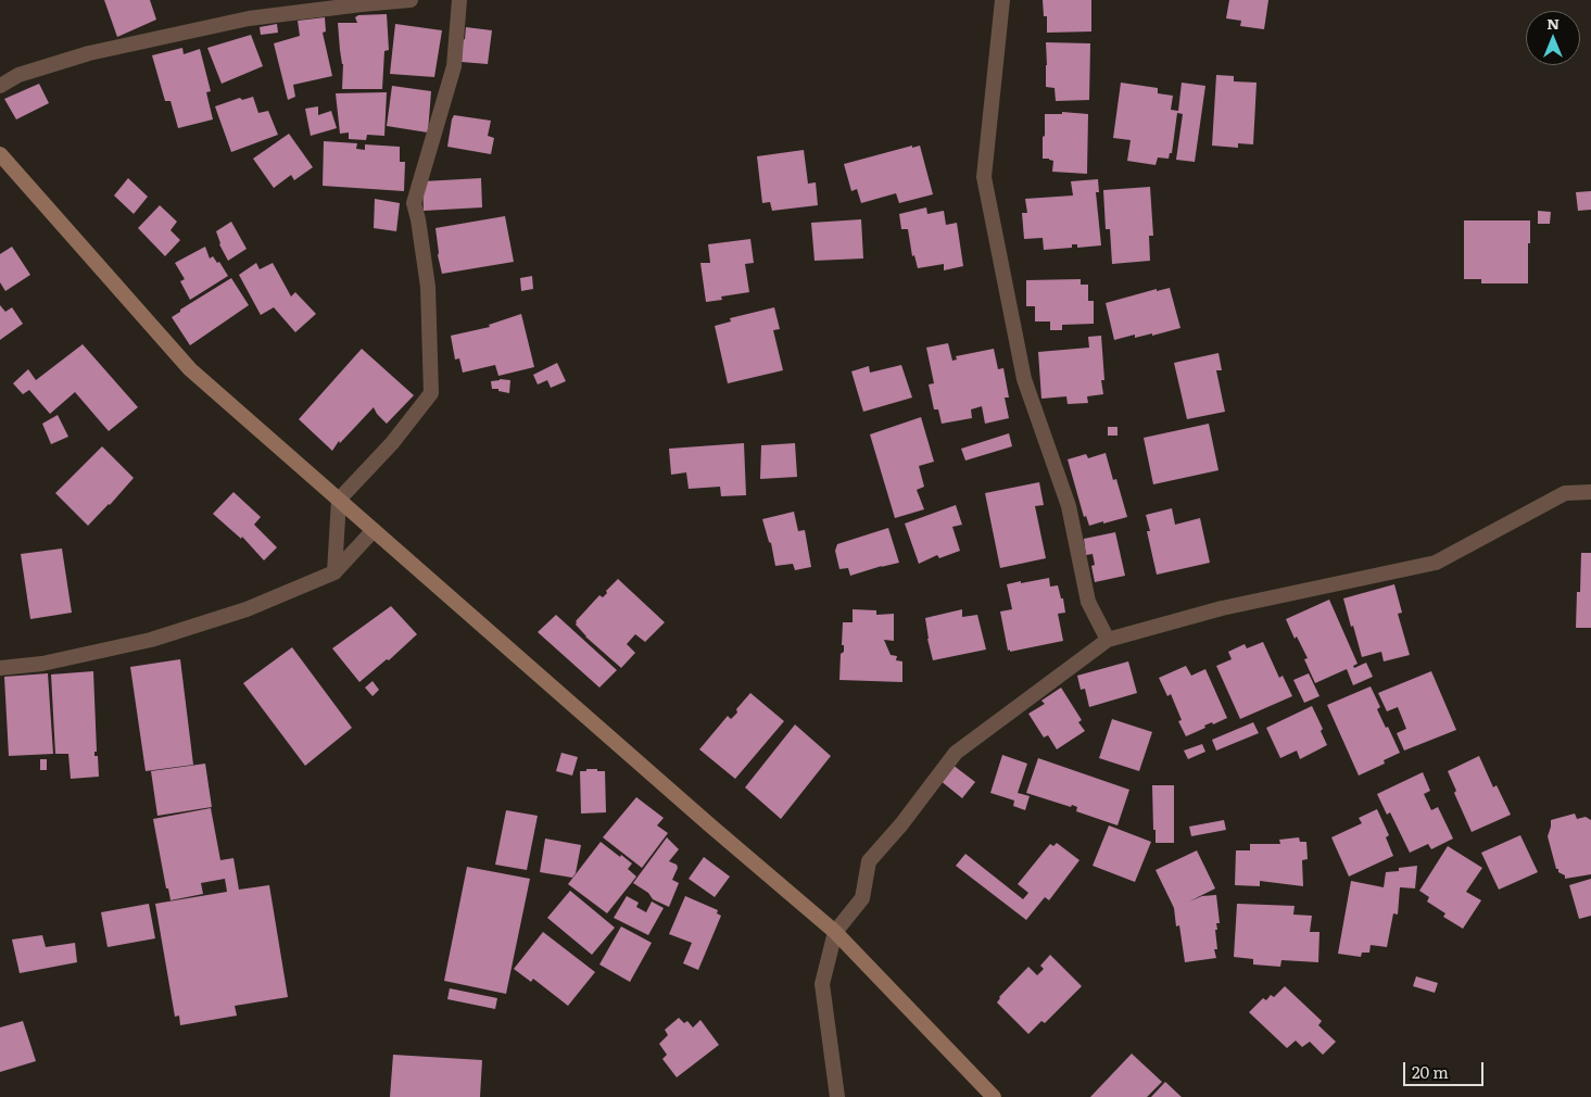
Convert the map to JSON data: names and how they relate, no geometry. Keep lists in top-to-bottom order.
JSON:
{
  "scale_bar": "20 m",
  "north": "top"
}
